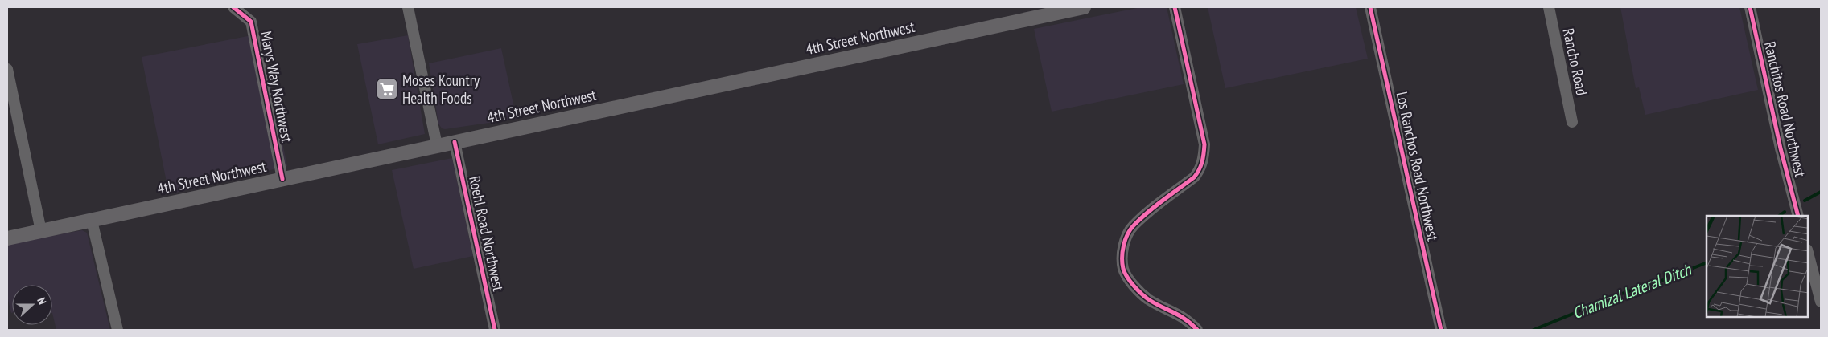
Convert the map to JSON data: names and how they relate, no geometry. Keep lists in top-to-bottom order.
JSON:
{
  "streets": {
    "main road": ["4th Street Northwest"],
    "street": [
      "Rancho Road",
      "Marys Way Northwest",
      "Ranchitos Road Northwest",
      "Los Ranchos Road Northwest",
      "Roehl Road Northwest"
    ]
  },
  "crossings": [
    ["4th Street Northwest", "Marys Way Northwest"],
    ["4th Street Northwest", "Roehl Road Northwest"]
  ],
  "water": ["Chamizal Lateral Ditch"],
  "places": {
    "supermarket": ["Moses Kountry Health Foods"]
  },
  "north": "right"
}
